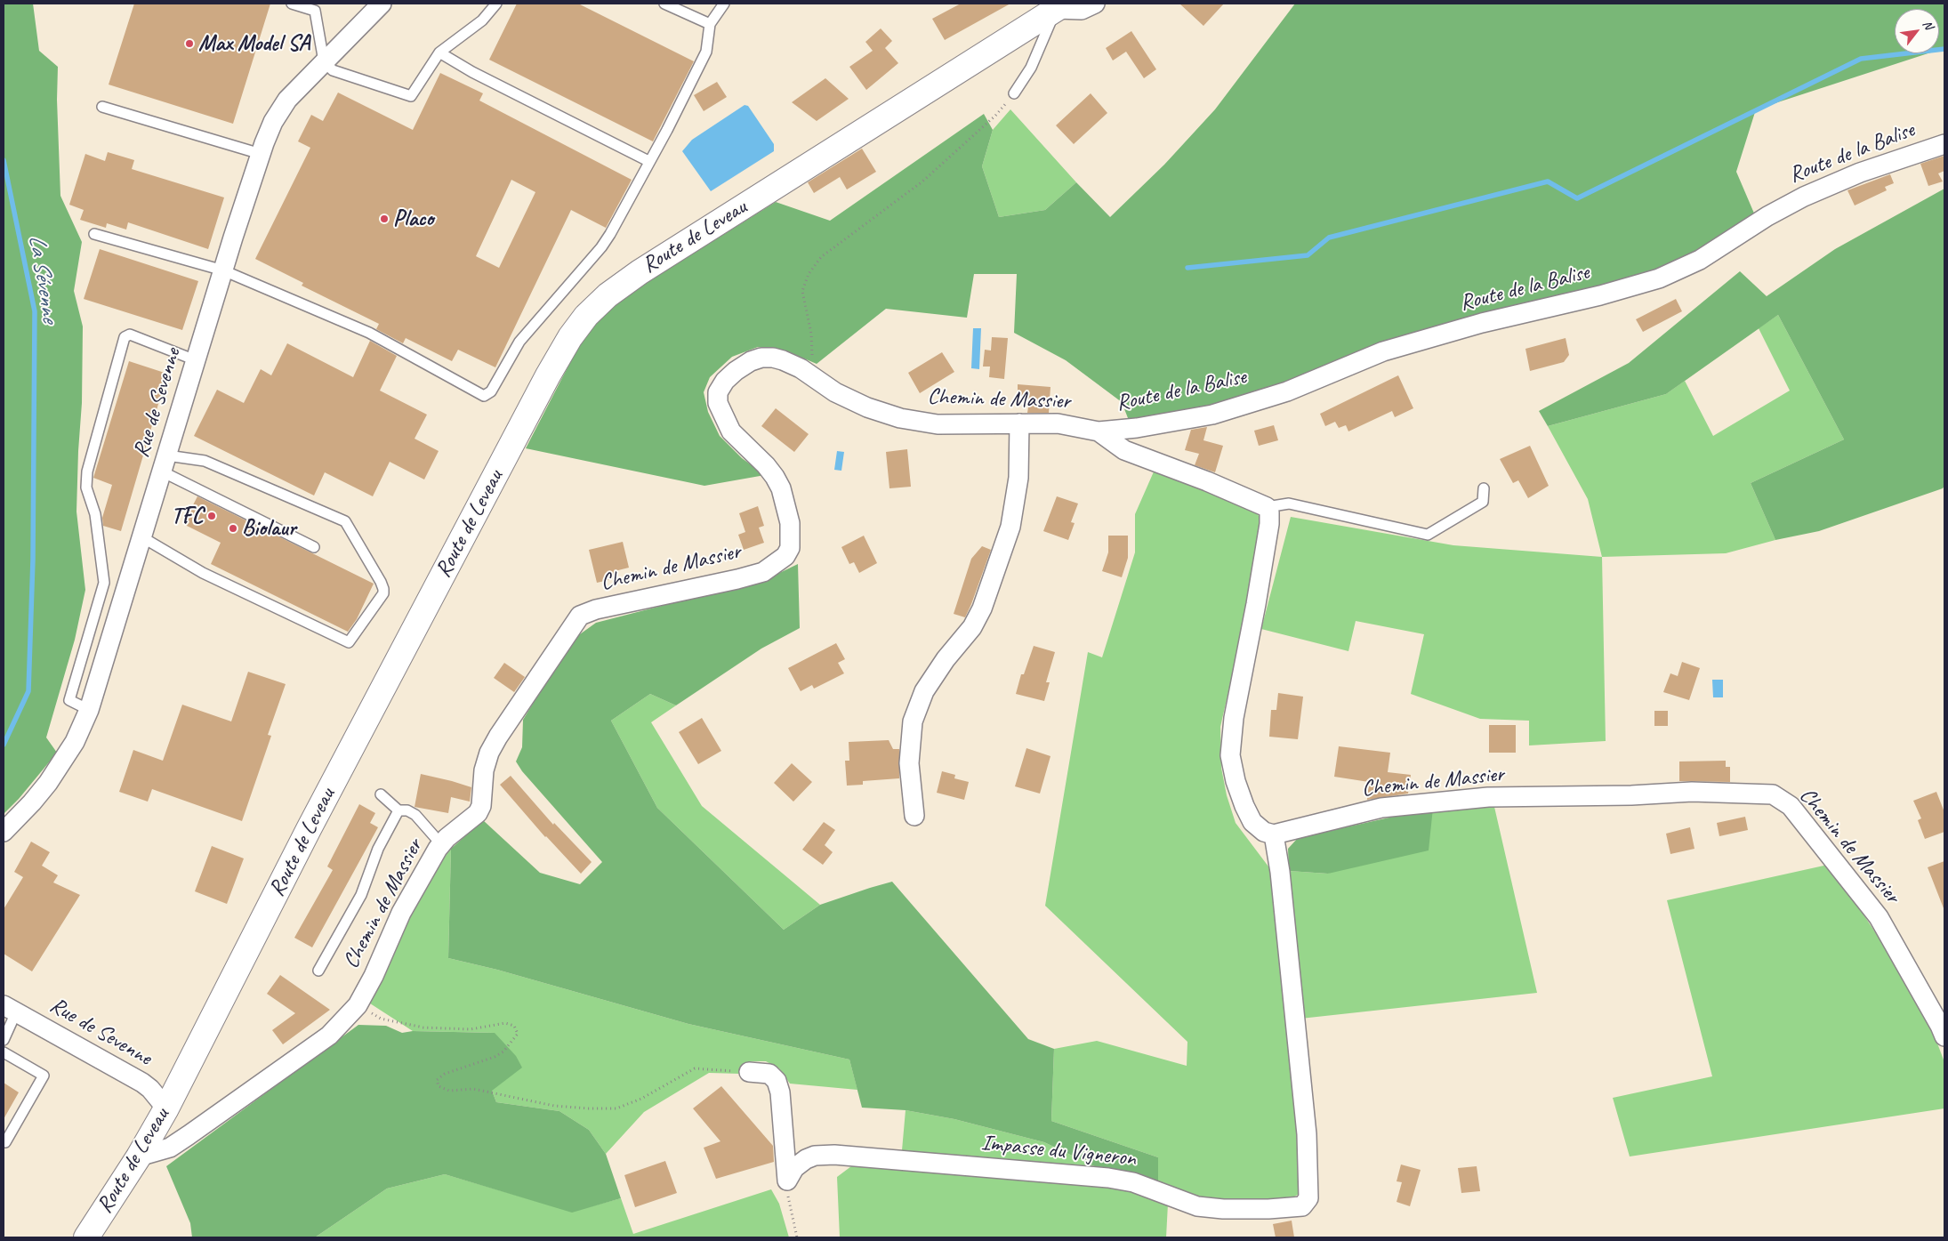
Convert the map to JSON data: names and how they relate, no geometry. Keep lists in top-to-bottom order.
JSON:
{
  "streets": {
    "street": [
      "Route de la Balise",
      "Route de Leveau",
      "Chemin de Massier",
      "Rue de Sevenne",
      "Impasse du Vigneron"
    ]
  },
  "crossings": [
    ["Route de la Balise", "Chemin de Massier"],
    ["Route de Leveau", "Chemin de Massier"],
    ["Route de Leveau", "Rue de Sevenne"],
    ["Chemin de Massier", "Impasse du Vigneron"]
  ],
  "water": ["La Sévenne"],
  "places": [
    "Max Model SA",
    "Placo",
    "TFC",
    "Biolaur"
  ],
  "north": "top right"
}
